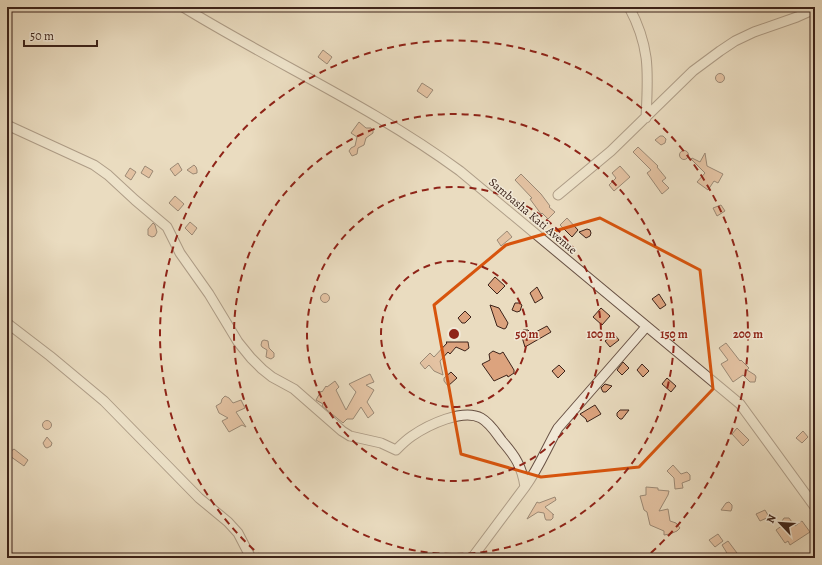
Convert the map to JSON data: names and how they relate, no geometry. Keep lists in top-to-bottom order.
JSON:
{
  "streets": {
    "street": ["Sambasha Kati Avenue"]
  },
  "scale_bar": "50 m",
  "north": "top left",
  "rings": [
    "50 m",
    "100 m",
    "150 m",
    "200 m"
  ]
}
